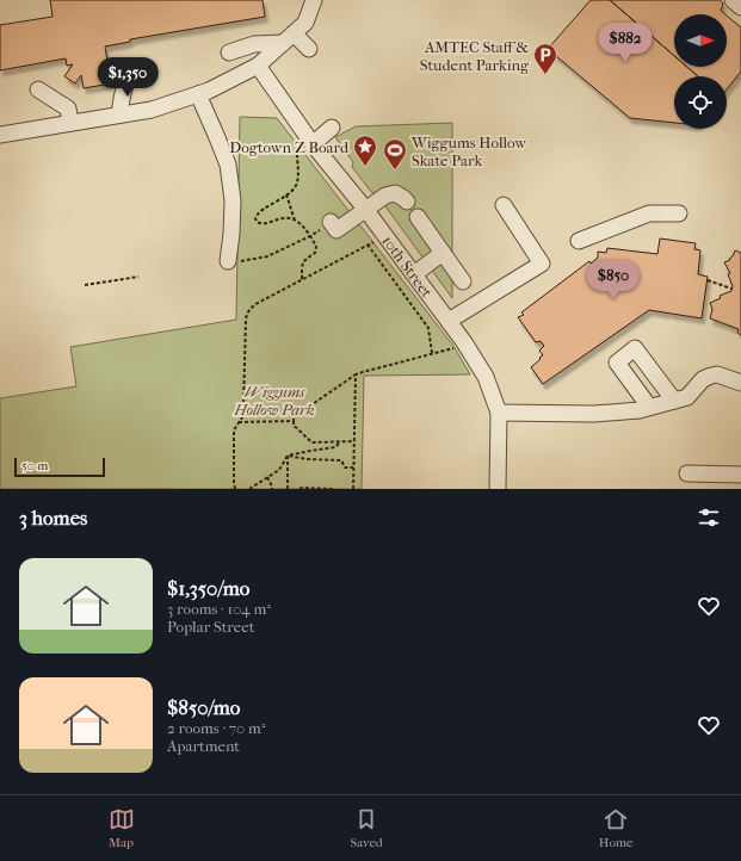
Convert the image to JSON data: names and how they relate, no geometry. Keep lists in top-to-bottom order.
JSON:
{
  "streets": {
    "street": ["10th Street"]
  },
  "parks": ["Wiggums Hollow Park"],
  "places": {
    "parking": ["AMTEC Staff & Student Parking"],
    "place": ["Dogtown Z Board"],
    "sports": ["Wiggums Hollow Skate Park"]
  },
  "scale_bar": "50 m",
  "north": "right",
  "page": {
    "price": ["$882", "$1,350", "$850"],
    "scale": "50 m",
    "heading": "3 homes",
    "list": [
      {
        "name": "$1,350/mo",
        "note": "3 rooms · 104 m² · Poplar Street"
      },
      {
        "name": "$850/mo",
        "note": "2 rooms · 70 m² · Apartment"
      }
    ],
    "tabs": ["Map", "Saved", "Home"]
  }
}
